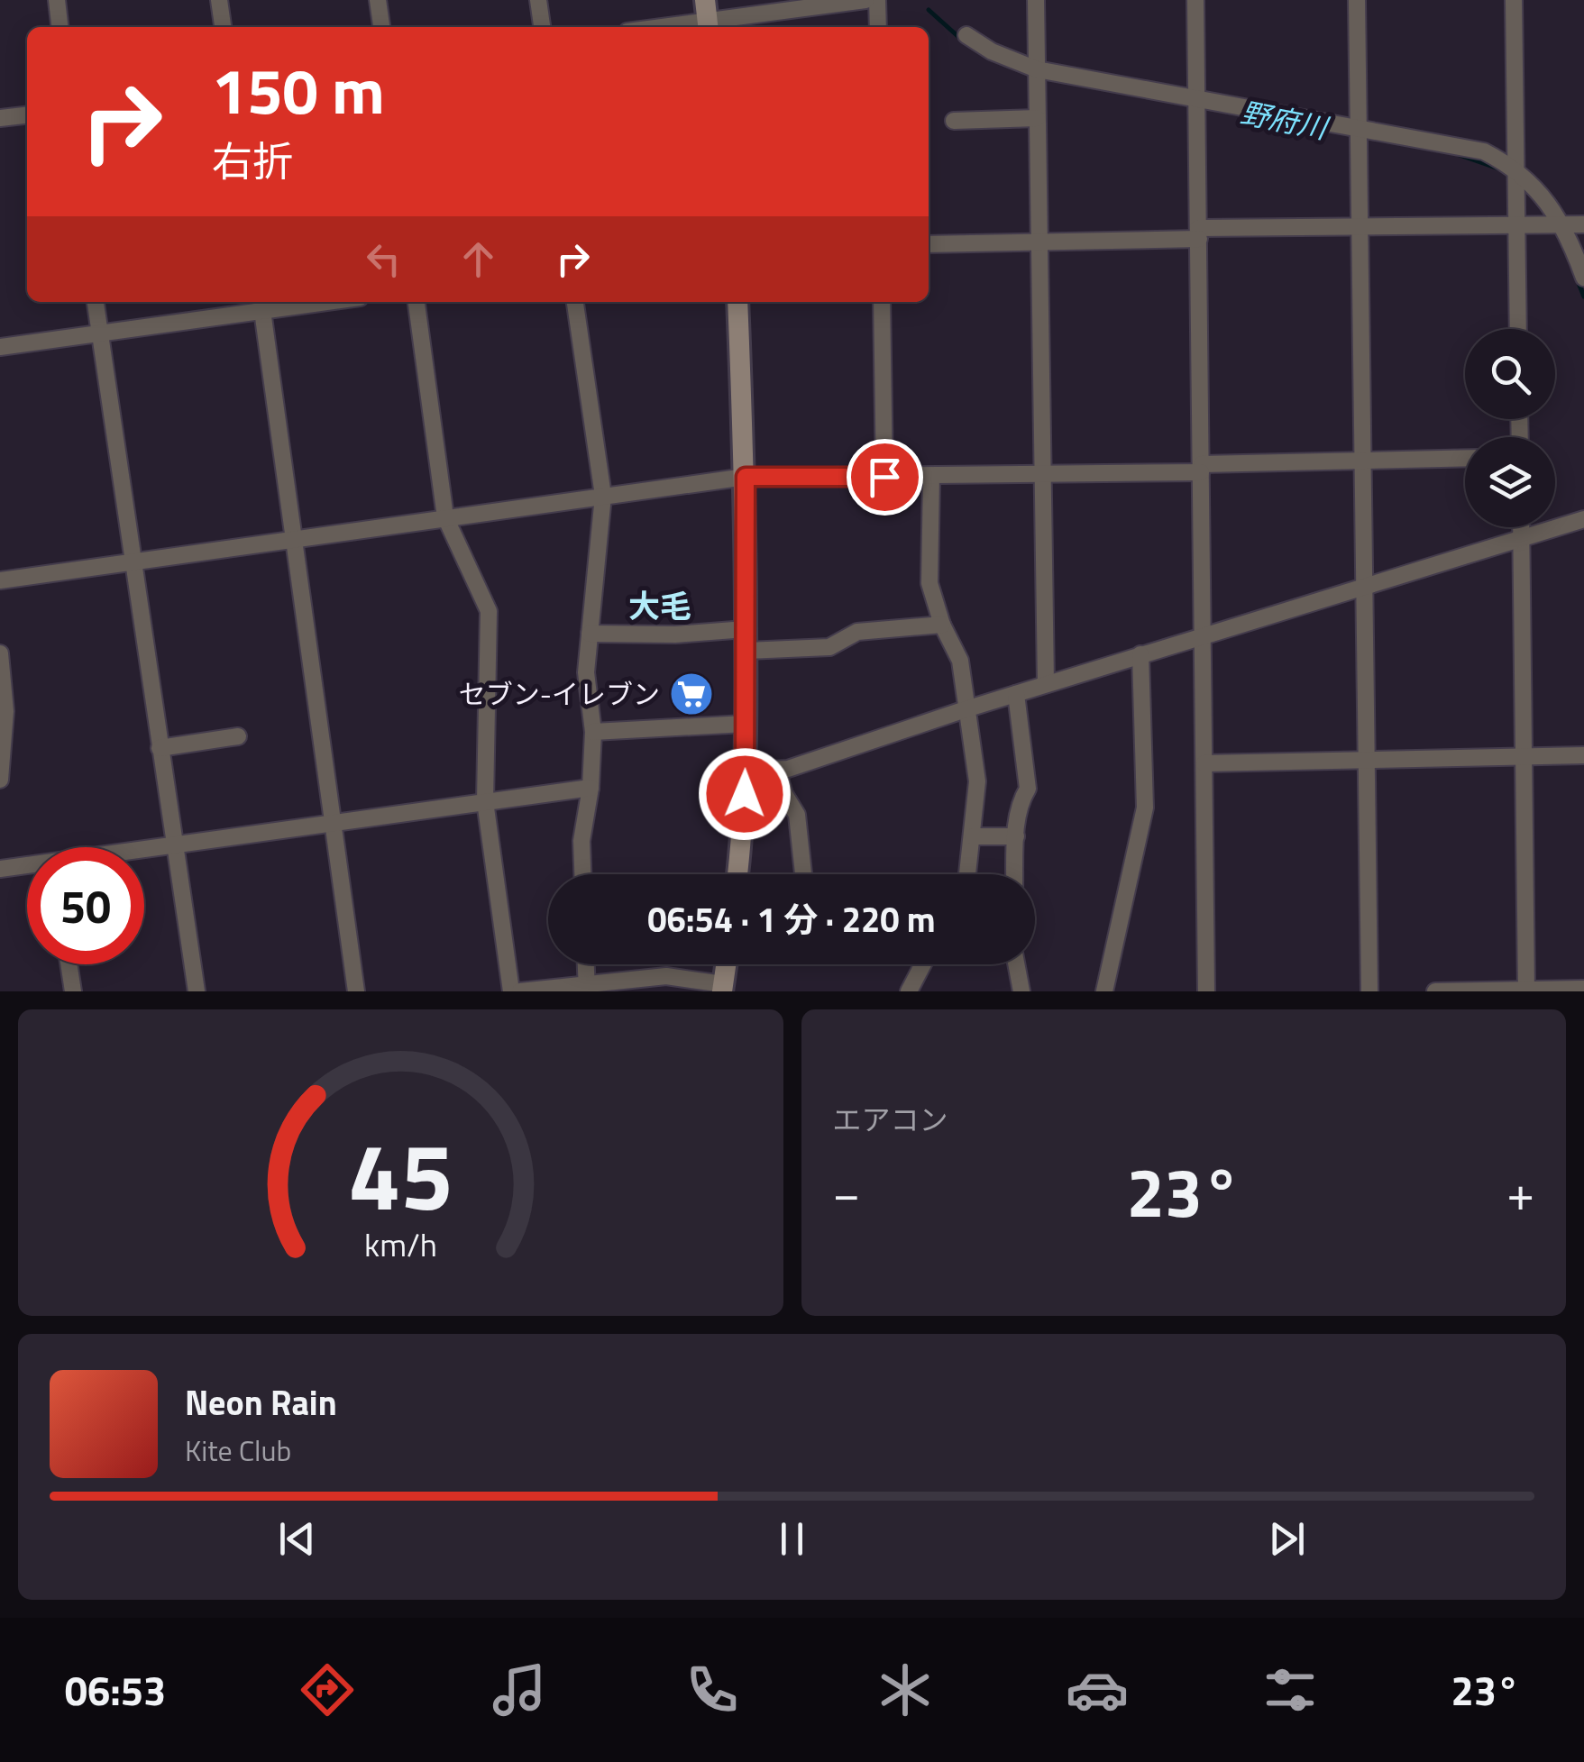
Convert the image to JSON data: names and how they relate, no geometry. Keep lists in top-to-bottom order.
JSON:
{
  "districts": ["大毛"],
  "water": ["野府川"],
  "places": {
    "supermarket": ["セブン-イレブン"]
  },
  "page": {
    "turn": ["150 m", "右折"],
    "limit": "50",
    "trip": "06:54 · 1 分 · 220 m",
    "tile": "エアコン",
    "heat": ["−", "23°", "+"],
    "song": ["Neon Rain", "Kite Club"],
    "tabs": ["06:53", "23°"],
    "gauge": ["45", "km/h"]
  }
}
